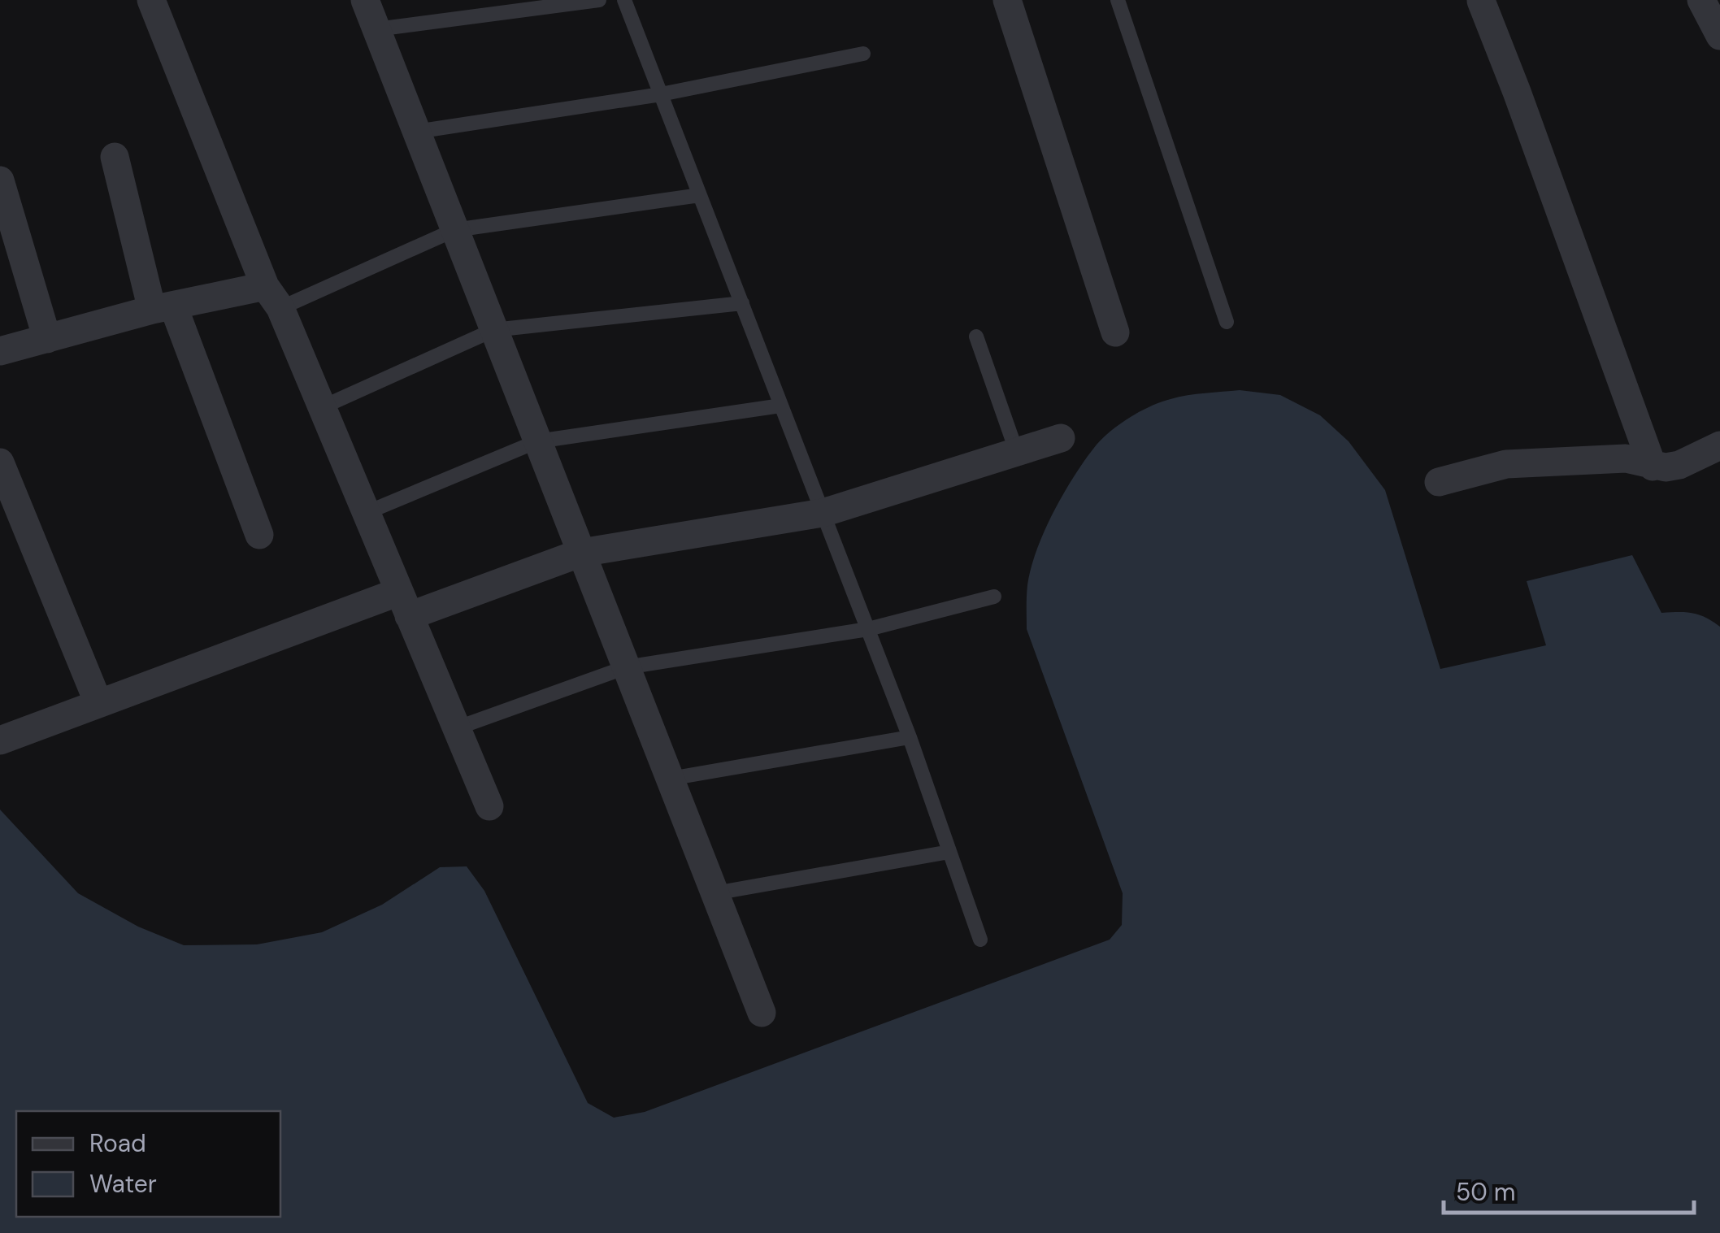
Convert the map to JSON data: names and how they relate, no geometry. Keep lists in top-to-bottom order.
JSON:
{
  "legend": ["Road", "Water"],
  "scale_bar": "50 m"
}
